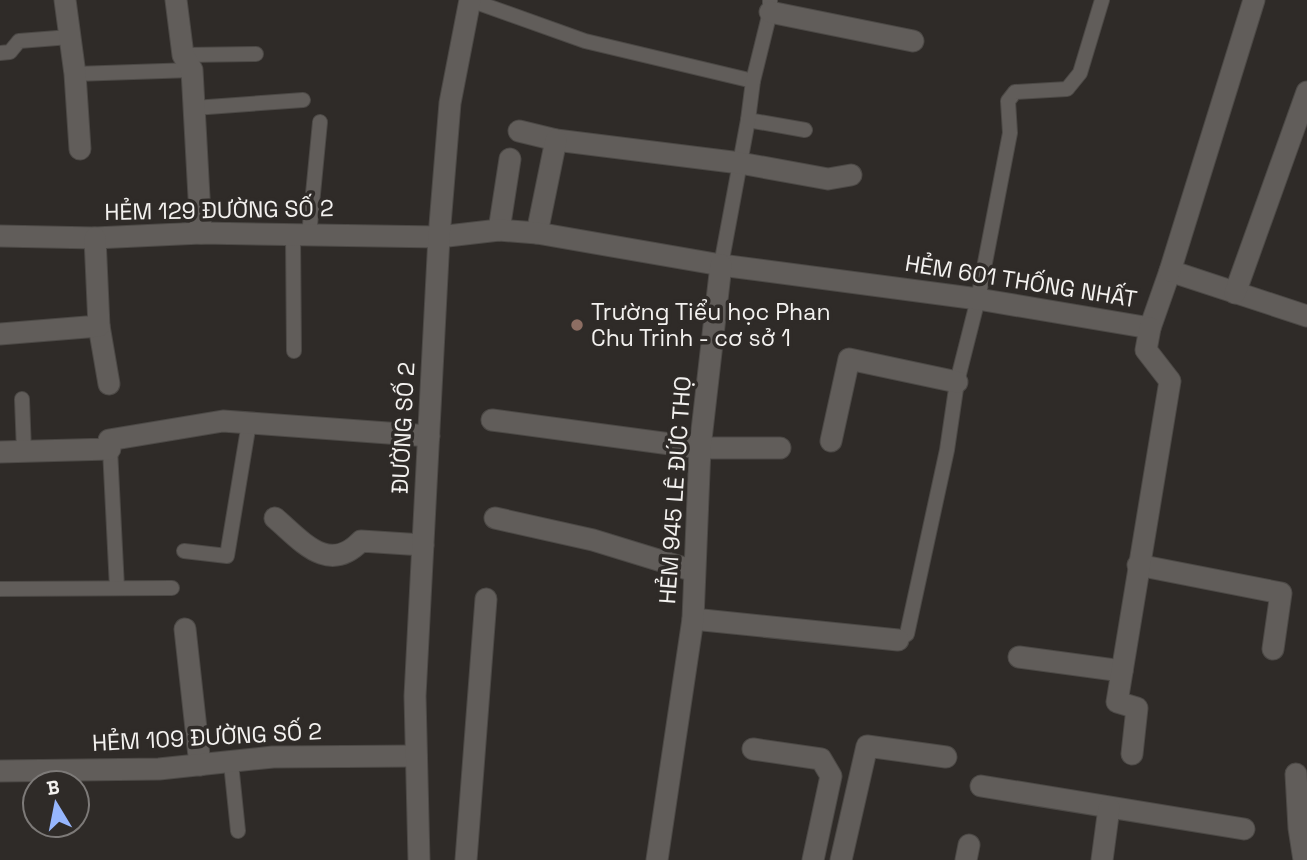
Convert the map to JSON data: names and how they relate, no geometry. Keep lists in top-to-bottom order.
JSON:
{
  "streets": {
    "street": [
      "HẺM 129 ĐƯỜNG SỐ 2",
      "HẺM 601 THỐNG NHẤT",
      "ĐƯỜNG SỐ 2",
      "HẺM 945 LÊ ĐỨC THỌ",
      "HẺM 109 ĐƯỜNG SỐ 2"
    ]
  },
  "crossings": [
    ["HẺM 129 ĐƯỜNG SỐ 2", "HẺM 601 THỐNG NHẤT"],
    ["HẺM 129 ĐƯỜNG SỐ 2", "ĐƯỜNG SỐ 2"],
    ["HẺM 601 THỐNG NHẤT", "HẺM 945 LÊ ĐỨC THỌ"],
    ["ĐƯỜNG SỐ 2", "HẺM 109 ĐƯỜNG SỐ 2"]
  ],
  "places": ["Trường Tiểu học Phan Chu Trinh - cơ sở 1"],
  "north": "top"
}
